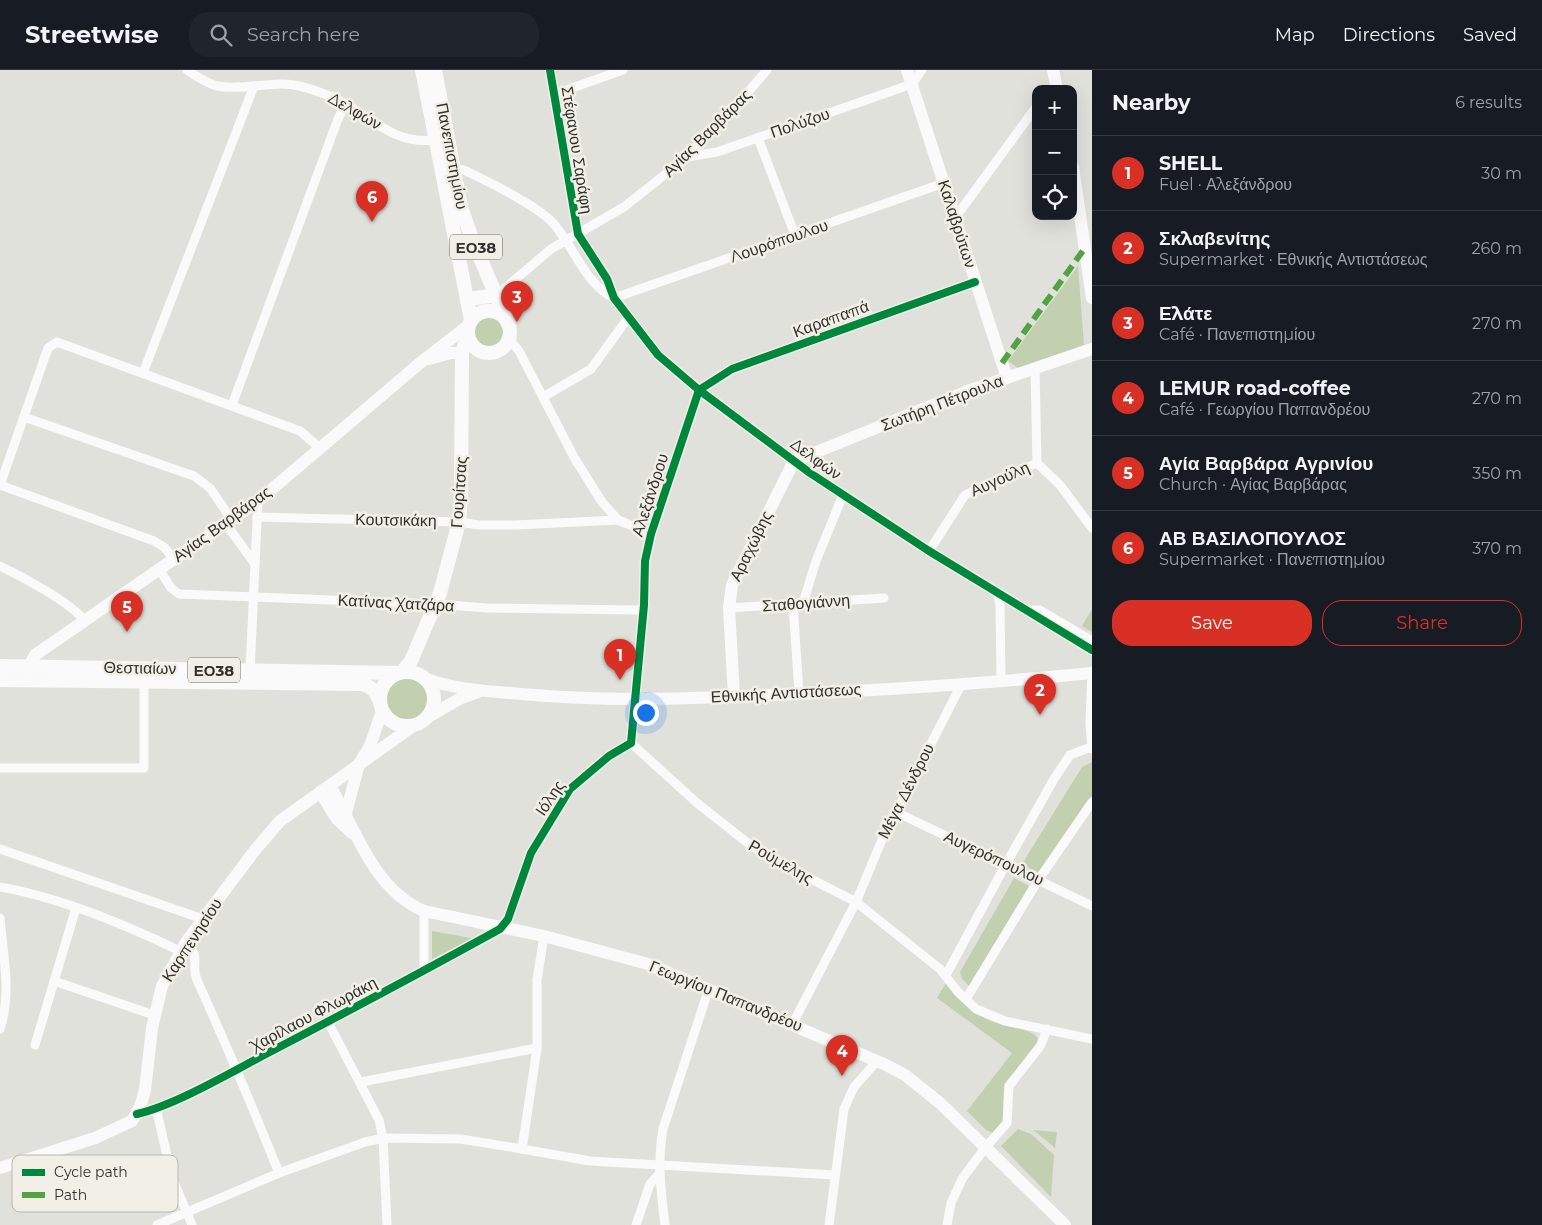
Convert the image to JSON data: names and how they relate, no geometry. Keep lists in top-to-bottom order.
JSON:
{
  "streets": {
    "main road": [
      "Αγίας Βαρβάρας",
      "Πανεπιστημίου",
      "Καλαβρύτων",
      "ΕΟ38",
      "Σωτήρη Πέτρουλα",
      "Γουρίτσας",
      "Αραχώβης",
      "Θεστιαίων",
      "Εθνικής Αντιστάσεως",
      "Καρπενησίου",
      "Γεωργίου Παπανδρέου"
    ],
    "street": [
      "Δελφών",
      "Πολύζου",
      "Στέφανου Σαράφη",
      "Λουρόπουλου",
      "Καραπαπά",
      "Αυγούλη",
      "Αλεξάνδρου",
      "Κουτσικάκη",
      "Κατίνας Χατζάρα",
      "Σταθογιάννη",
      "Μέγα Δένδρου",
      "Ιόλης",
      "Αυγερόπουλου",
      "Ρούμελης",
      "Χαρίλαου Φλωράκη"
    ]
  },
  "crossings": [
    ["Δελφών", "Αγίας Βαρβάρας"],
    ["Δελφών", "Στέφανου Σαράφη"],
    ["Δελφών", "Πανεπιστημίου"],
    ["Δελφών", "Λουρόπουλου"],
    ["Δελφών", "Καραπαπά"],
    ["Δελφών", "Σωτήρη Πέτρουλα"],
    ["Δελφών", "Αυγούλη"],
    ["Δελφών", "Αλεξάνδρου"],
    ["Δελφών", "Αραχώβης"],
    ["Πολύζου", "Αγίας Βαρβάρας"],
    ["Πολύζου", "Καλαβρύτων"],
    ["Αγίας Βαρβάρας", "Στέφανου Σαράφη"],
    ["Αγίας Βαρβάρας", "Πανεπιστημίου"],
    ["Αγίας Βαρβάρας", "ΕΟ38"],
    ["Αγίας Βαρβάρας", "Γουρίτσας"],
    ["Αγίας Βαρβάρας", "Κατίνας Χατζάρα"],
    ["Αγίας Βαρβάρας", "Θεστιαίων"],
    ["Πανεπιστημίου", "ΕΟ38"],
    ["Πανεπιστημίου", "Γουρίτσας"],
    ["Καλαβρύτων", "Λουρόπουλου"],
    ["Καλαβρύτων", "Καραπαπά"],
    ["Καλαβρύτων", "Σωτήρη Πέτρουλα"],
    ["ΕΟ38", "Γουρίτσας"],
    ["ΕΟ38", "Θεστιαίων"],
    ["ΕΟ38", "Εθνικής Αντιστάσεως"],
    ["ΕΟ38", "Καρπενησίου"],
    ["Καραπαπά", "Αλεξάνδρου"],
    ["Σωτήρη Πέτρουλα", "Αυγούλη"],
    ["Σωτήρη Πέτρουλα", "Αραχώβης"],
    ["Γουρίτσας", "Κουτσικάκη"],
    ["Γουρίτσας", "Κατίνας Χατζάρα"],
    ["Γουρίτσας", "Θεστιαίων"],
    ["Γουρίτσας", "Εθνικής Αντιστάσεως"],
    ["Γουρίτσας", "Καρπενησίου"],
    ["Αλεξάνδρου", "Κουτσικάκη"],
    ["Αλεξάνδρου", "Κατίνας Χατζάρα"],
    ["Αλεξάνδρου", "Εθνικής Αντιστάσεως"],
    ["Αραχώβης", "Σταθογιάννη"],
    ["Αραχώβης", "Εθνικής Αντιστάσεως"],
    ["Θεστιαίων", "Εθνικής Αντιστάσεως"],
    ["Θεστιαίων", "Καρπενησίου"],
    ["Εθνικής Αντιστάσεως", "Μέγα Δένδρου"],
    ["Εθνικής Αντιστάσεως", "Καρπενησίου"],
    ["Μέγα Δένδρου", "Αυγερόπουλου"],
    ["Μέγα Δένδρου", "Ρούμελης"],
    ["Μέγα Δένδρου", "Γεωργίου Παπανδρέου"],
    ["Ιόλης", "Ρούμελης"],
    ["Ιόλης", "Γεωργίου Παπανδρέου"],
    ["Ιόλης", "Χαρίλαου Φλωράκη"],
    ["Καρπενησίου", "Χαρίλαου Φλωράκη"],
    ["Γεωργίου Παπανδρέου", "Χαρίλαου Φλωράκη"]
  ],
  "legend": ["Cycle path", "Path"],
  "page": {
    "header": "Streetwise",
    "search": "Search here",
    "nav": ["Map", "Directions", "Saved"],
    "heading": ["Nearby", "6 results"],
    "map_buttons": ["+", "−"],
    "list": [
      {
        "mark": "1",
        "name": "SHELL",
        "note": "Fuel · Αλεξάνδρου",
        "value": "30 m"
      },
      {
        "mark": "2",
        "name": "Σκλαβενίτης",
        "note": "Supermarket · Εθνικής Αντιστάσεως",
        "value": "260 m"
      },
      {
        "mark": "3",
        "name": "Ελάτε",
        "note": "Café · Πανεπιστημίου",
        "value": "270 m"
      },
      {
        "mark": "4",
        "name": "LEMUR road-coffee",
        "note": "Café · Γεωργίου Παπανδρέου",
        "value": "270 m"
      },
      {
        "mark": "5",
        "name": "Αγία Βαρβάρα Αγρινίου",
        "note": "Church · Αγίας Βαρβάρας",
        "value": "350 m"
      },
      {
        "mark": "6",
        "name": "ΑΒ ΒΑΣΙΛΟΠΟΥΛΟΣ",
        "note": "Supermarket · Πανεπιστημίου",
        "value": "370 m"
      }
    ],
    "pins": [
      "6",
      "3",
      "5",
      "1",
      "2",
      "4"
    ],
    "buttons": ["Save", "Share"]
  }
}
